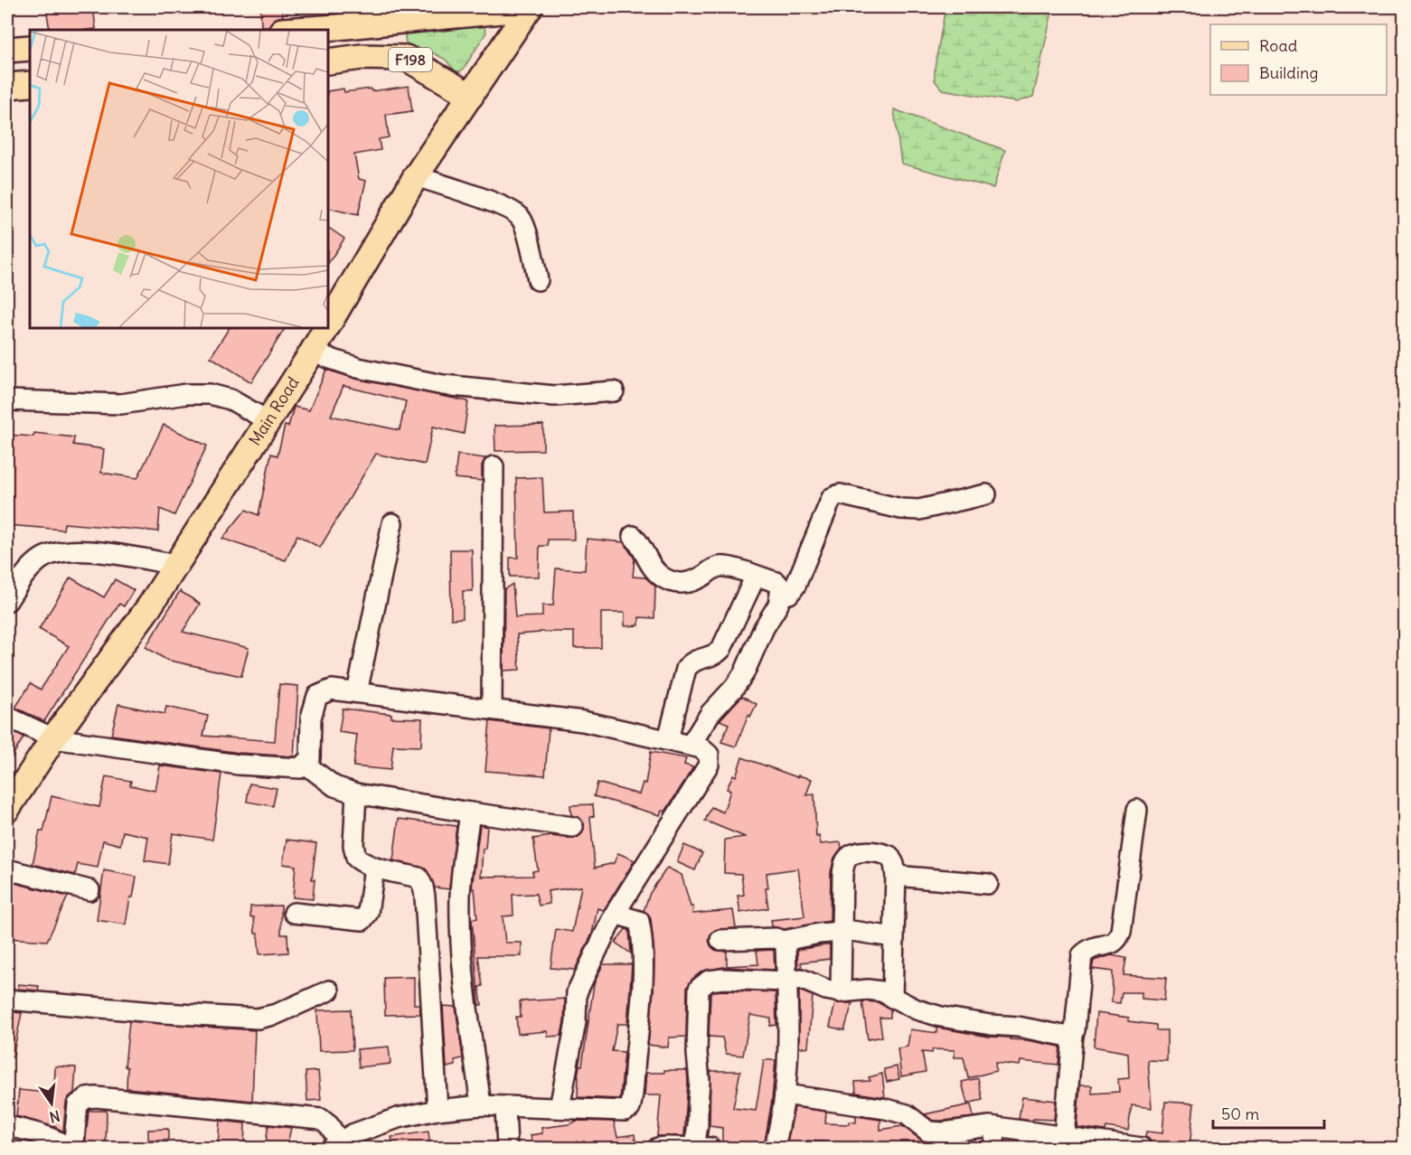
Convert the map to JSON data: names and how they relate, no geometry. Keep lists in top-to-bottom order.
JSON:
{
  "streets": {
    "main road": ["F198", "Main Road"]
  },
  "crossings": [
    ["F198", "Main Road"]
  ],
  "legend": ["Road", "Building"],
  "scale_bar": "50 m",
  "north": "bottom"
}
